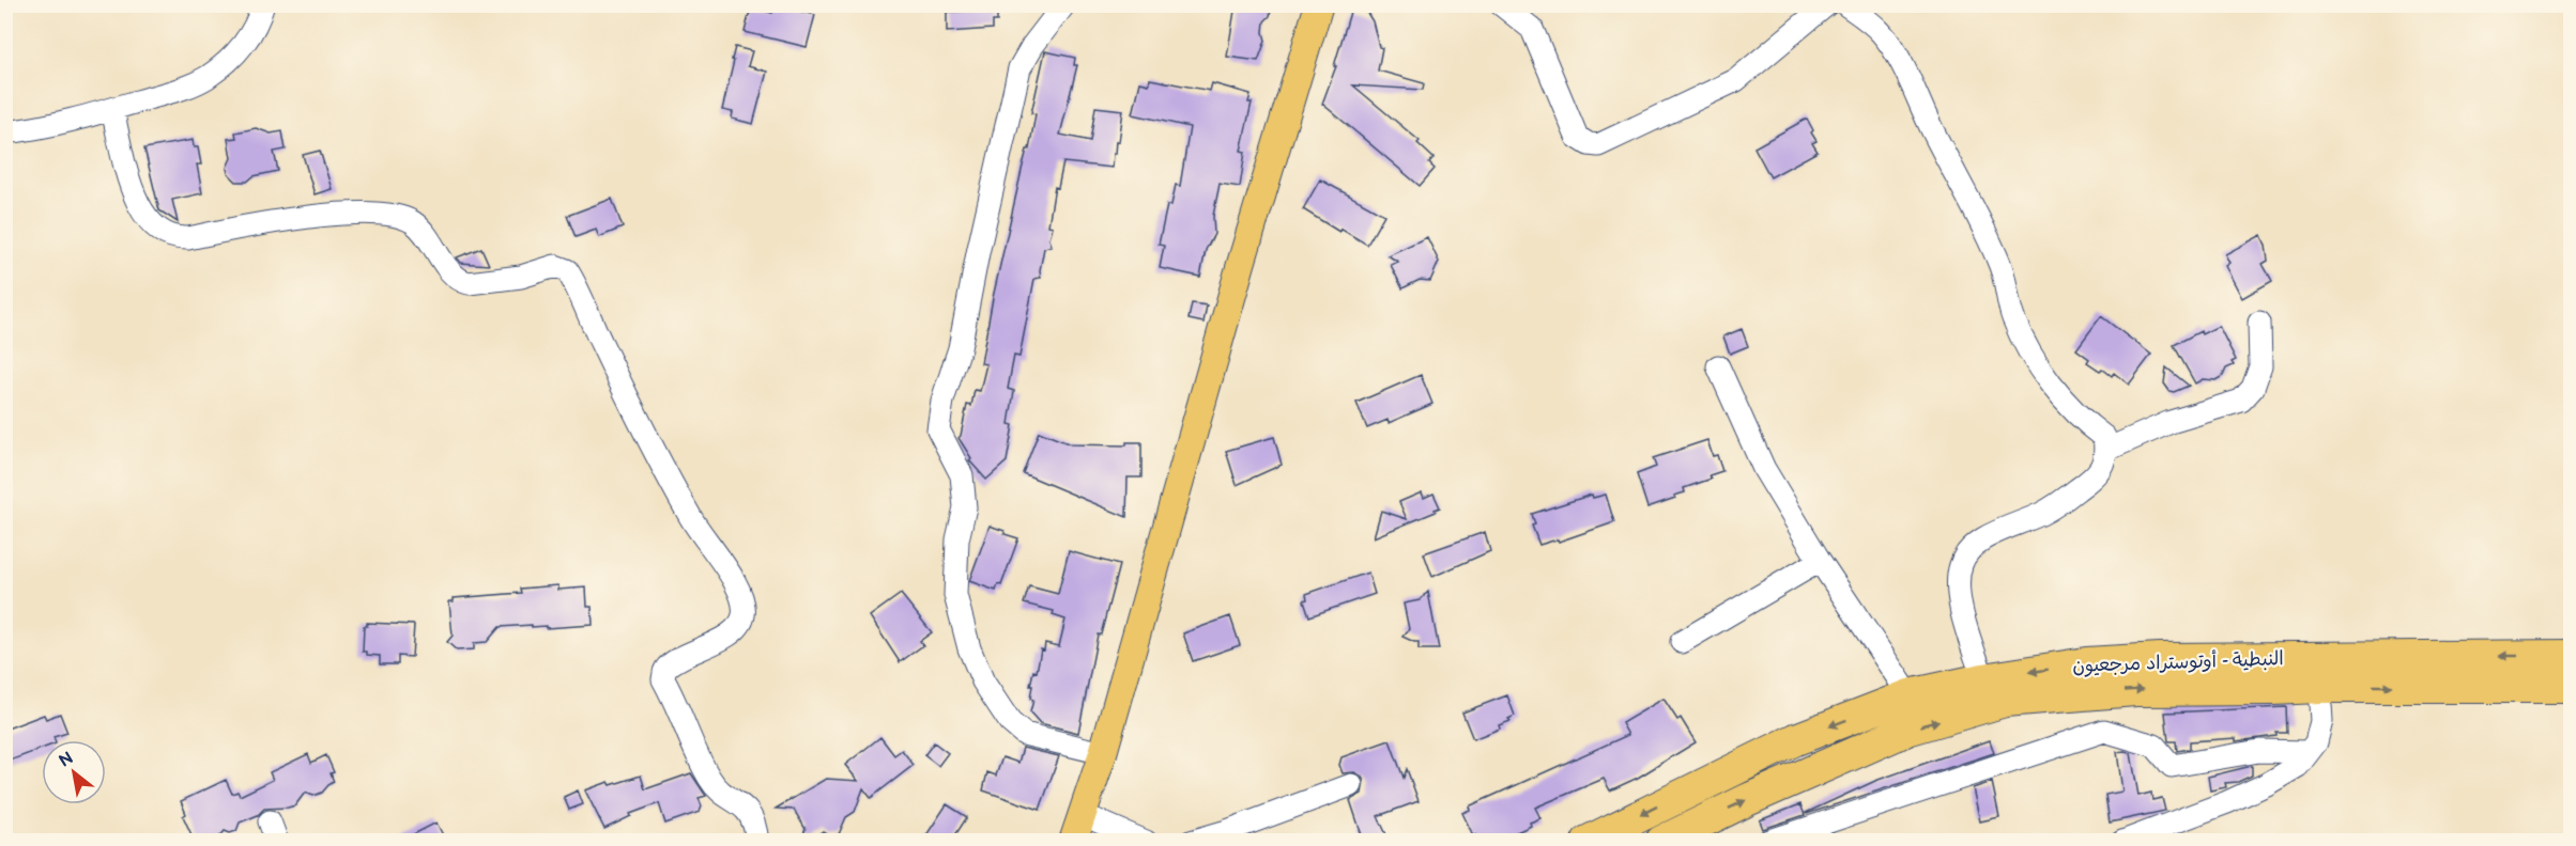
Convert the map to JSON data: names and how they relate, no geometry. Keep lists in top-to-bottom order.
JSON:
{
  "streets": {
    "highway": ["النبطية - أوتوستراد مرجعيون"]
  },
  "north": "top left"
}
